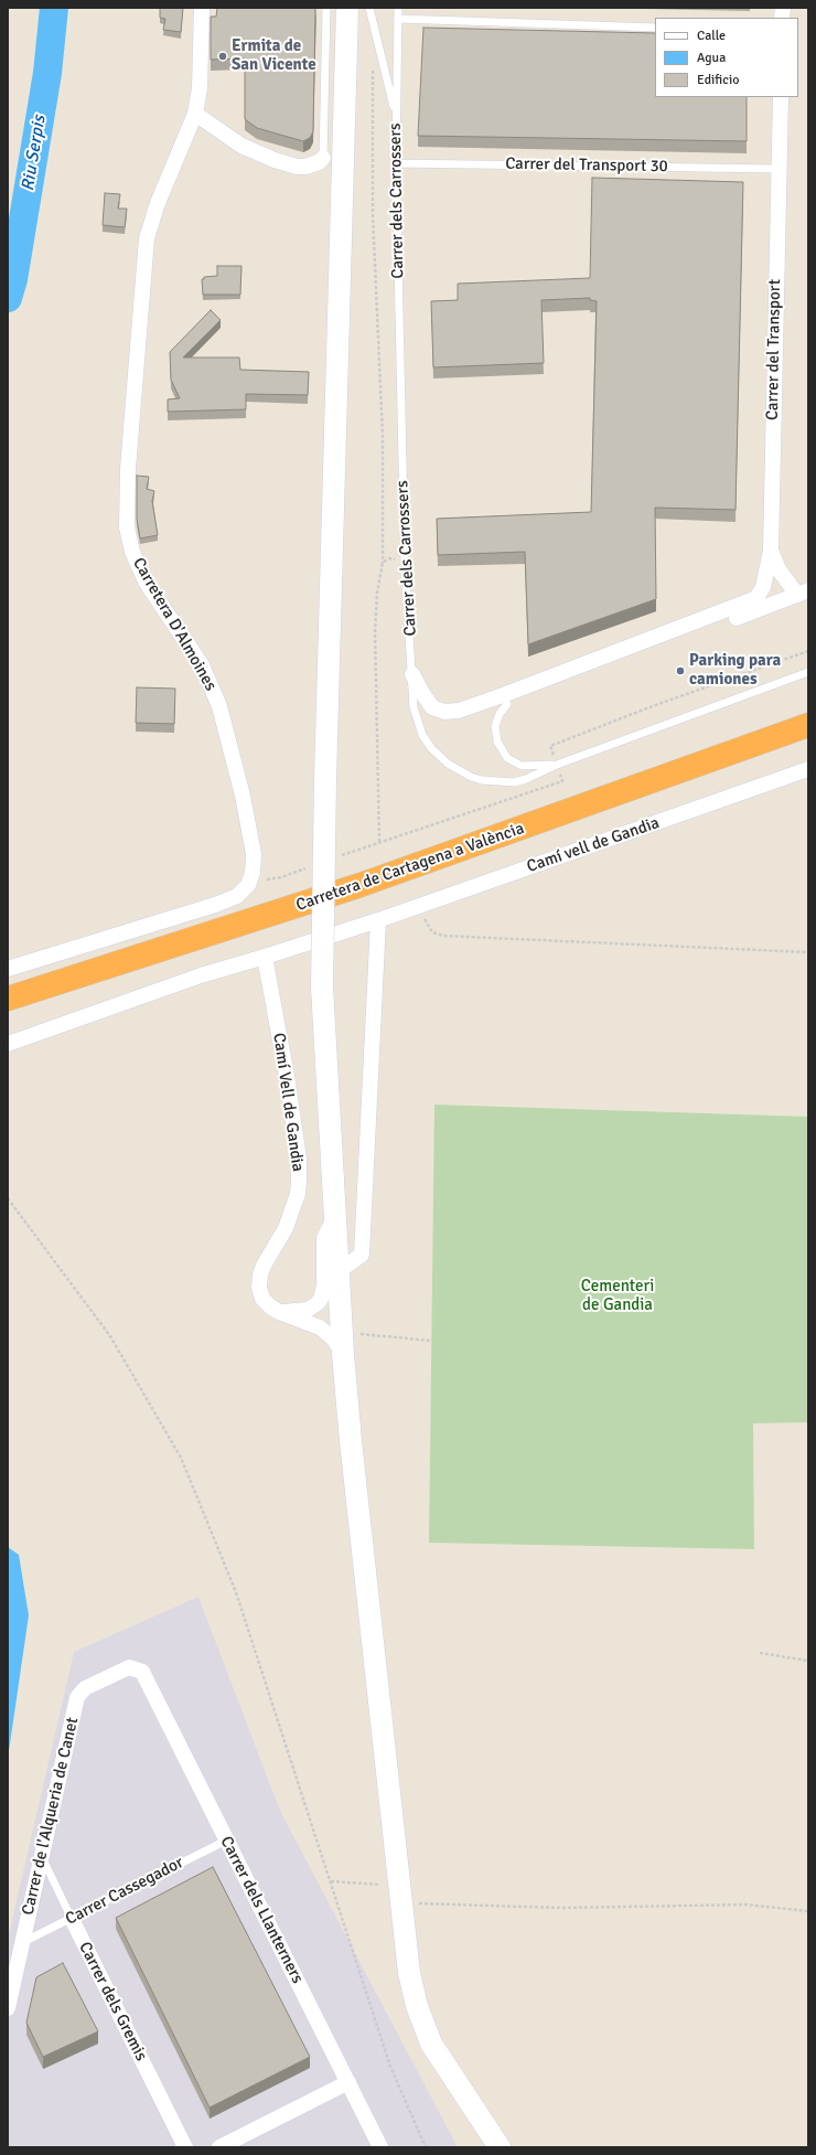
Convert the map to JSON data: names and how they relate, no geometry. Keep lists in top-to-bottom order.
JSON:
{
  "streets": {
    "highway": ["Carretera de Cartagena a València"],
    "street": [
      "Carrer dels Carrossers",
      "Carrer del Transport",
      "Carretera D'Almoines",
      "Camí vell de Gandia",
      "Camí Vell de Gandia",
      "Carrer de l'Alqueria de Canet",
      "Carrer dels Llanterners",
      "Carrer dels Gremis"
    ],
    "lane": ["Carrer del Transport 30", "Carrer Cassegador"]
  },
  "crossings": [
    ["Carrer del Transport 30", "Carrer dels Carrossers"],
    ["Carrer del Transport 30", "Carrer del Transport"],
    ["Carrer dels Carrossers", "Carrer del Transport"],
    ["Camí vell de Gandia", "Camí Vell de Gandia"],
    ["Carrer de l'Alqueria de Canet", "Carrer Cassegador"],
    ["Carrer de l'Alqueria de Canet", "Carrer dels Llanterners"],
    ["Carrer de l'Alqueria de Canet", "Carrer dels Gremis"],
    ["Carrer Cassegador", "Carrer dels Llanterners"],
    ["Carrer Cassegador", "Carrer dels Gremis"]
  ],
  "water": ["Riu Serpis"],
  "parks": ["Cementeri de Gandia"],
  "places": ["Ermita de San Vicente", "Parking para camiones"],
  "legend": ["Calle", "Agua", "Edificio"]
}
